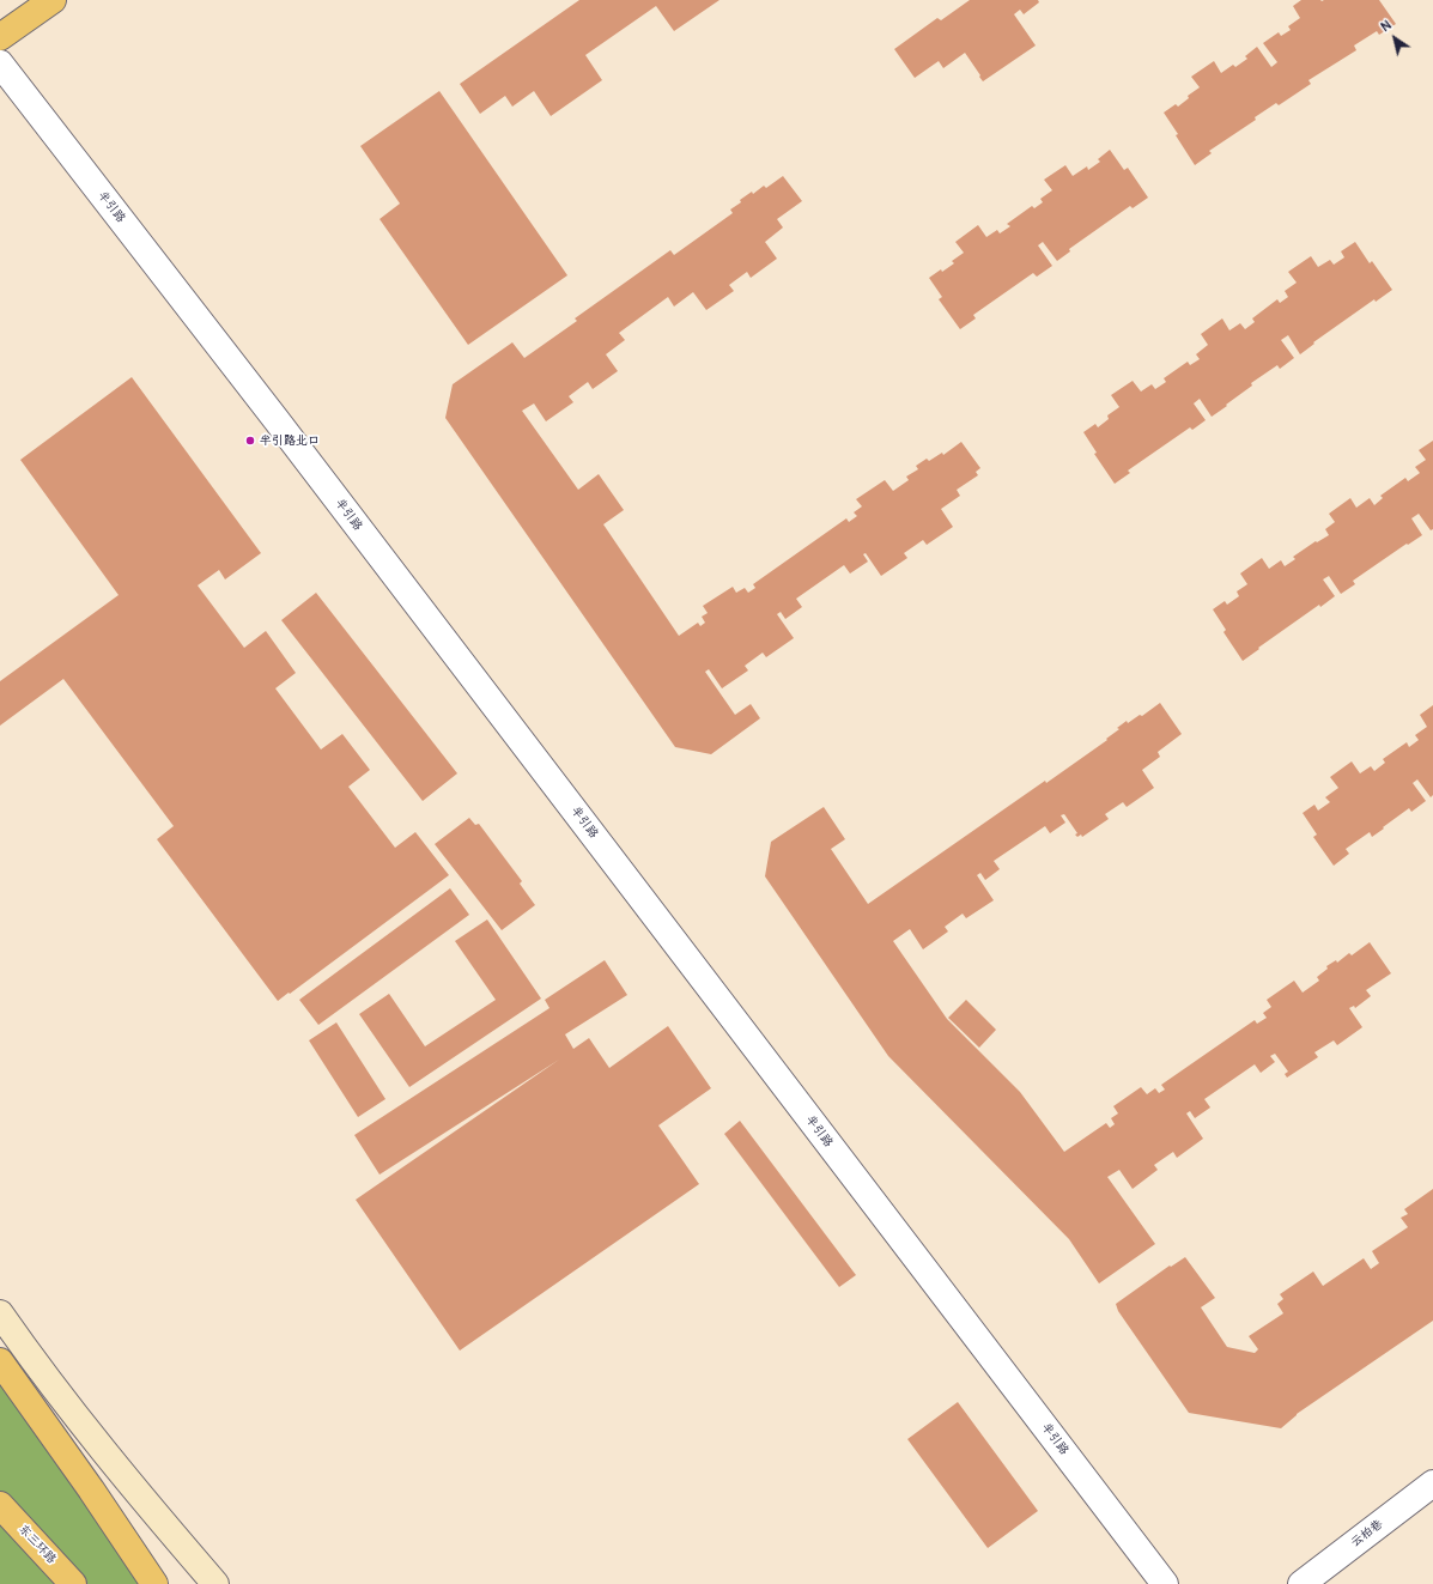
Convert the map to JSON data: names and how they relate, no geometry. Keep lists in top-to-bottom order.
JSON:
{
  "streets": {
    "main road": ["东三环路"],
    "street": ["半引路", "云柏巷"]
  },
  "places": ["半引路北口"],
  "north": "top left"
}
